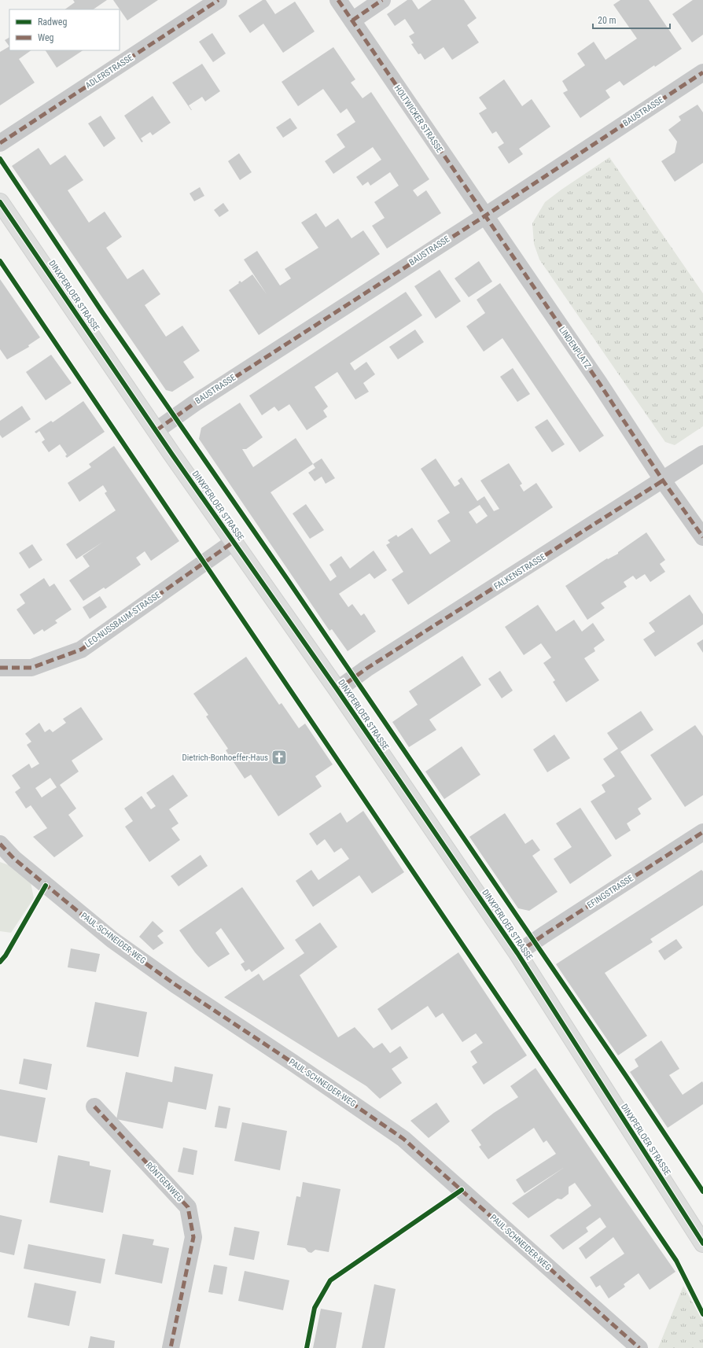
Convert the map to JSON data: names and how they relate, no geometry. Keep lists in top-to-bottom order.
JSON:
{
  "streets": {
    "main road": ["DINXPERLOER STRASSE"],
    "street": [
      "ADLERSTRASSE",
      "BAUSTRASSE",
      "HOLTWICKER STRASSE",
      "LINDENPLATZ",
      "FALKENSTRASSE",
      "LEO-NUSSBAUM-STRASSE",
      "EFINGSTRASSE",
      "PAUL-SCHNEIDER-WEG",
      "RÖNTGENWEG"
    ]
  },
  "crossings": [
    ["BAUSTRASSE", "HOLTWICKER STRASSE"],
    ["BAUSTRASSE", "DINXPERLOER STRASSE"],
    ["BAUSTRASSE", "LINDENPLATZ"],
    ["HOLTWICKER STRASSE", "LINDENPLATZ"],
    ["DINXPERLOER STRASSE", "FALKENSTRASSE"],
    ["DINXPERLOER STRASSE", "LEO-NUSSBAUM-STRASSE"],
    ["DINXPERLOER STRASSE", "EFINGSTRASSE"],
    ["LINDENPLATZ", "FALKENSTRASSE"]
  ],
  "places": {
    "church": ["Dietrich-Bonhoeffer-Haus"]
  },
  "legend": ["Radweg", "Weg"],
  "scale_bar": "20 m"
}
